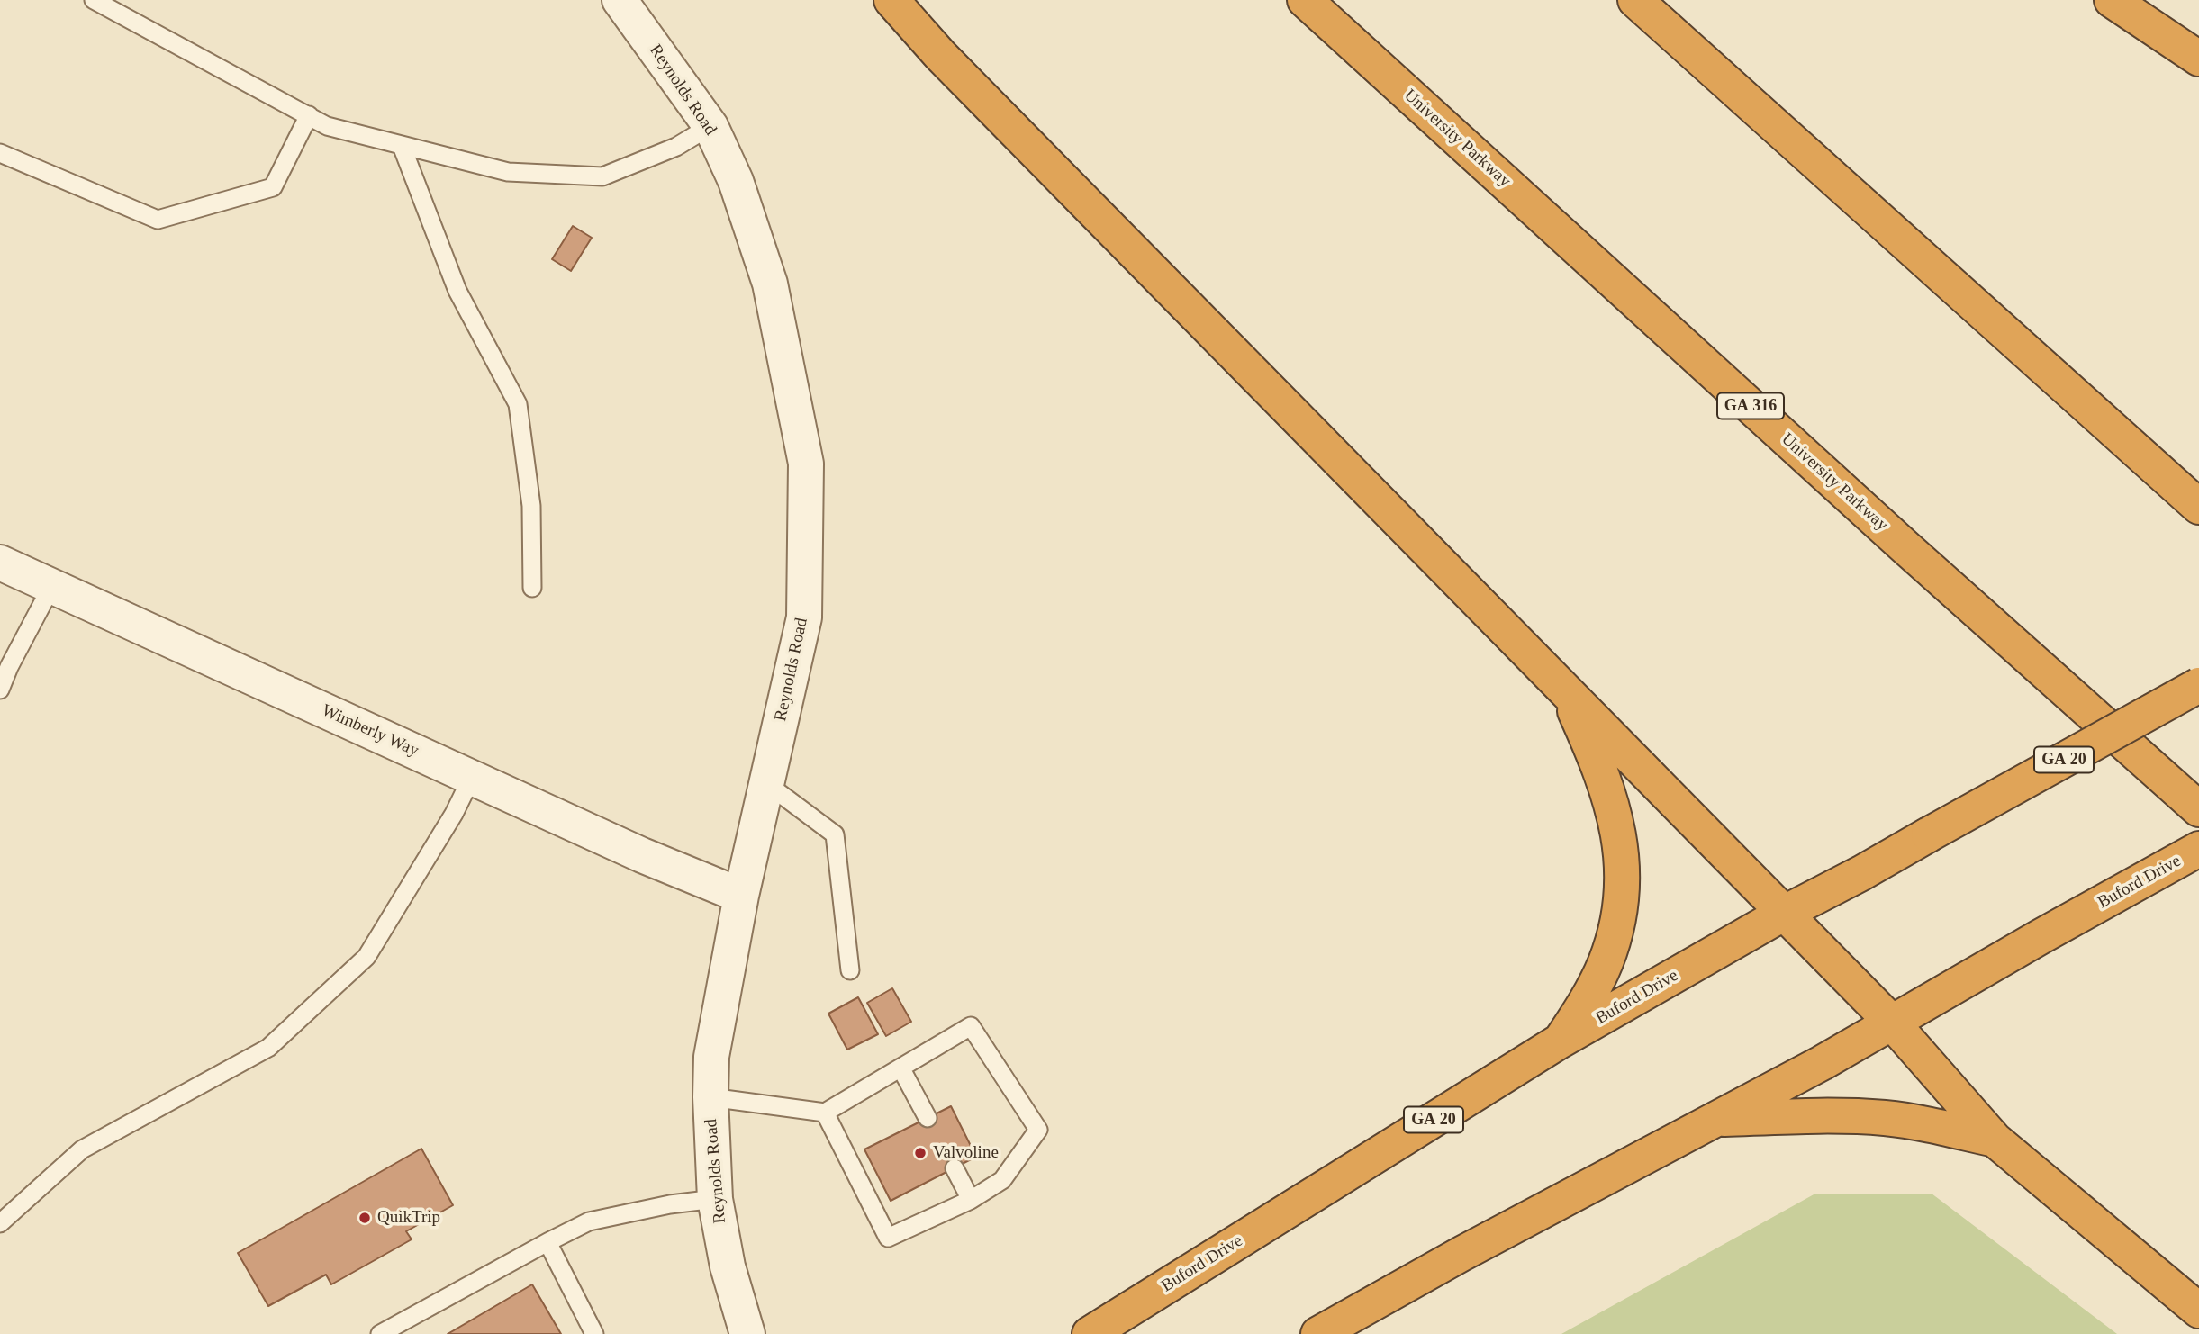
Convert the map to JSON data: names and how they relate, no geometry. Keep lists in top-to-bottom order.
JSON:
{
  "streets": {
    "highway": [
      "University Parkway",
      "GA 316",
      "GA 20",
      "Buford Drive"
    ],
    "street": ["Reynolds Road", "Wimberly Way"]
  },
  "crossings": [
    ["Reynolds Road", "Wimberly Way"]
  ],
  "places": ["Valvoline", "QuikTrip"]
}
